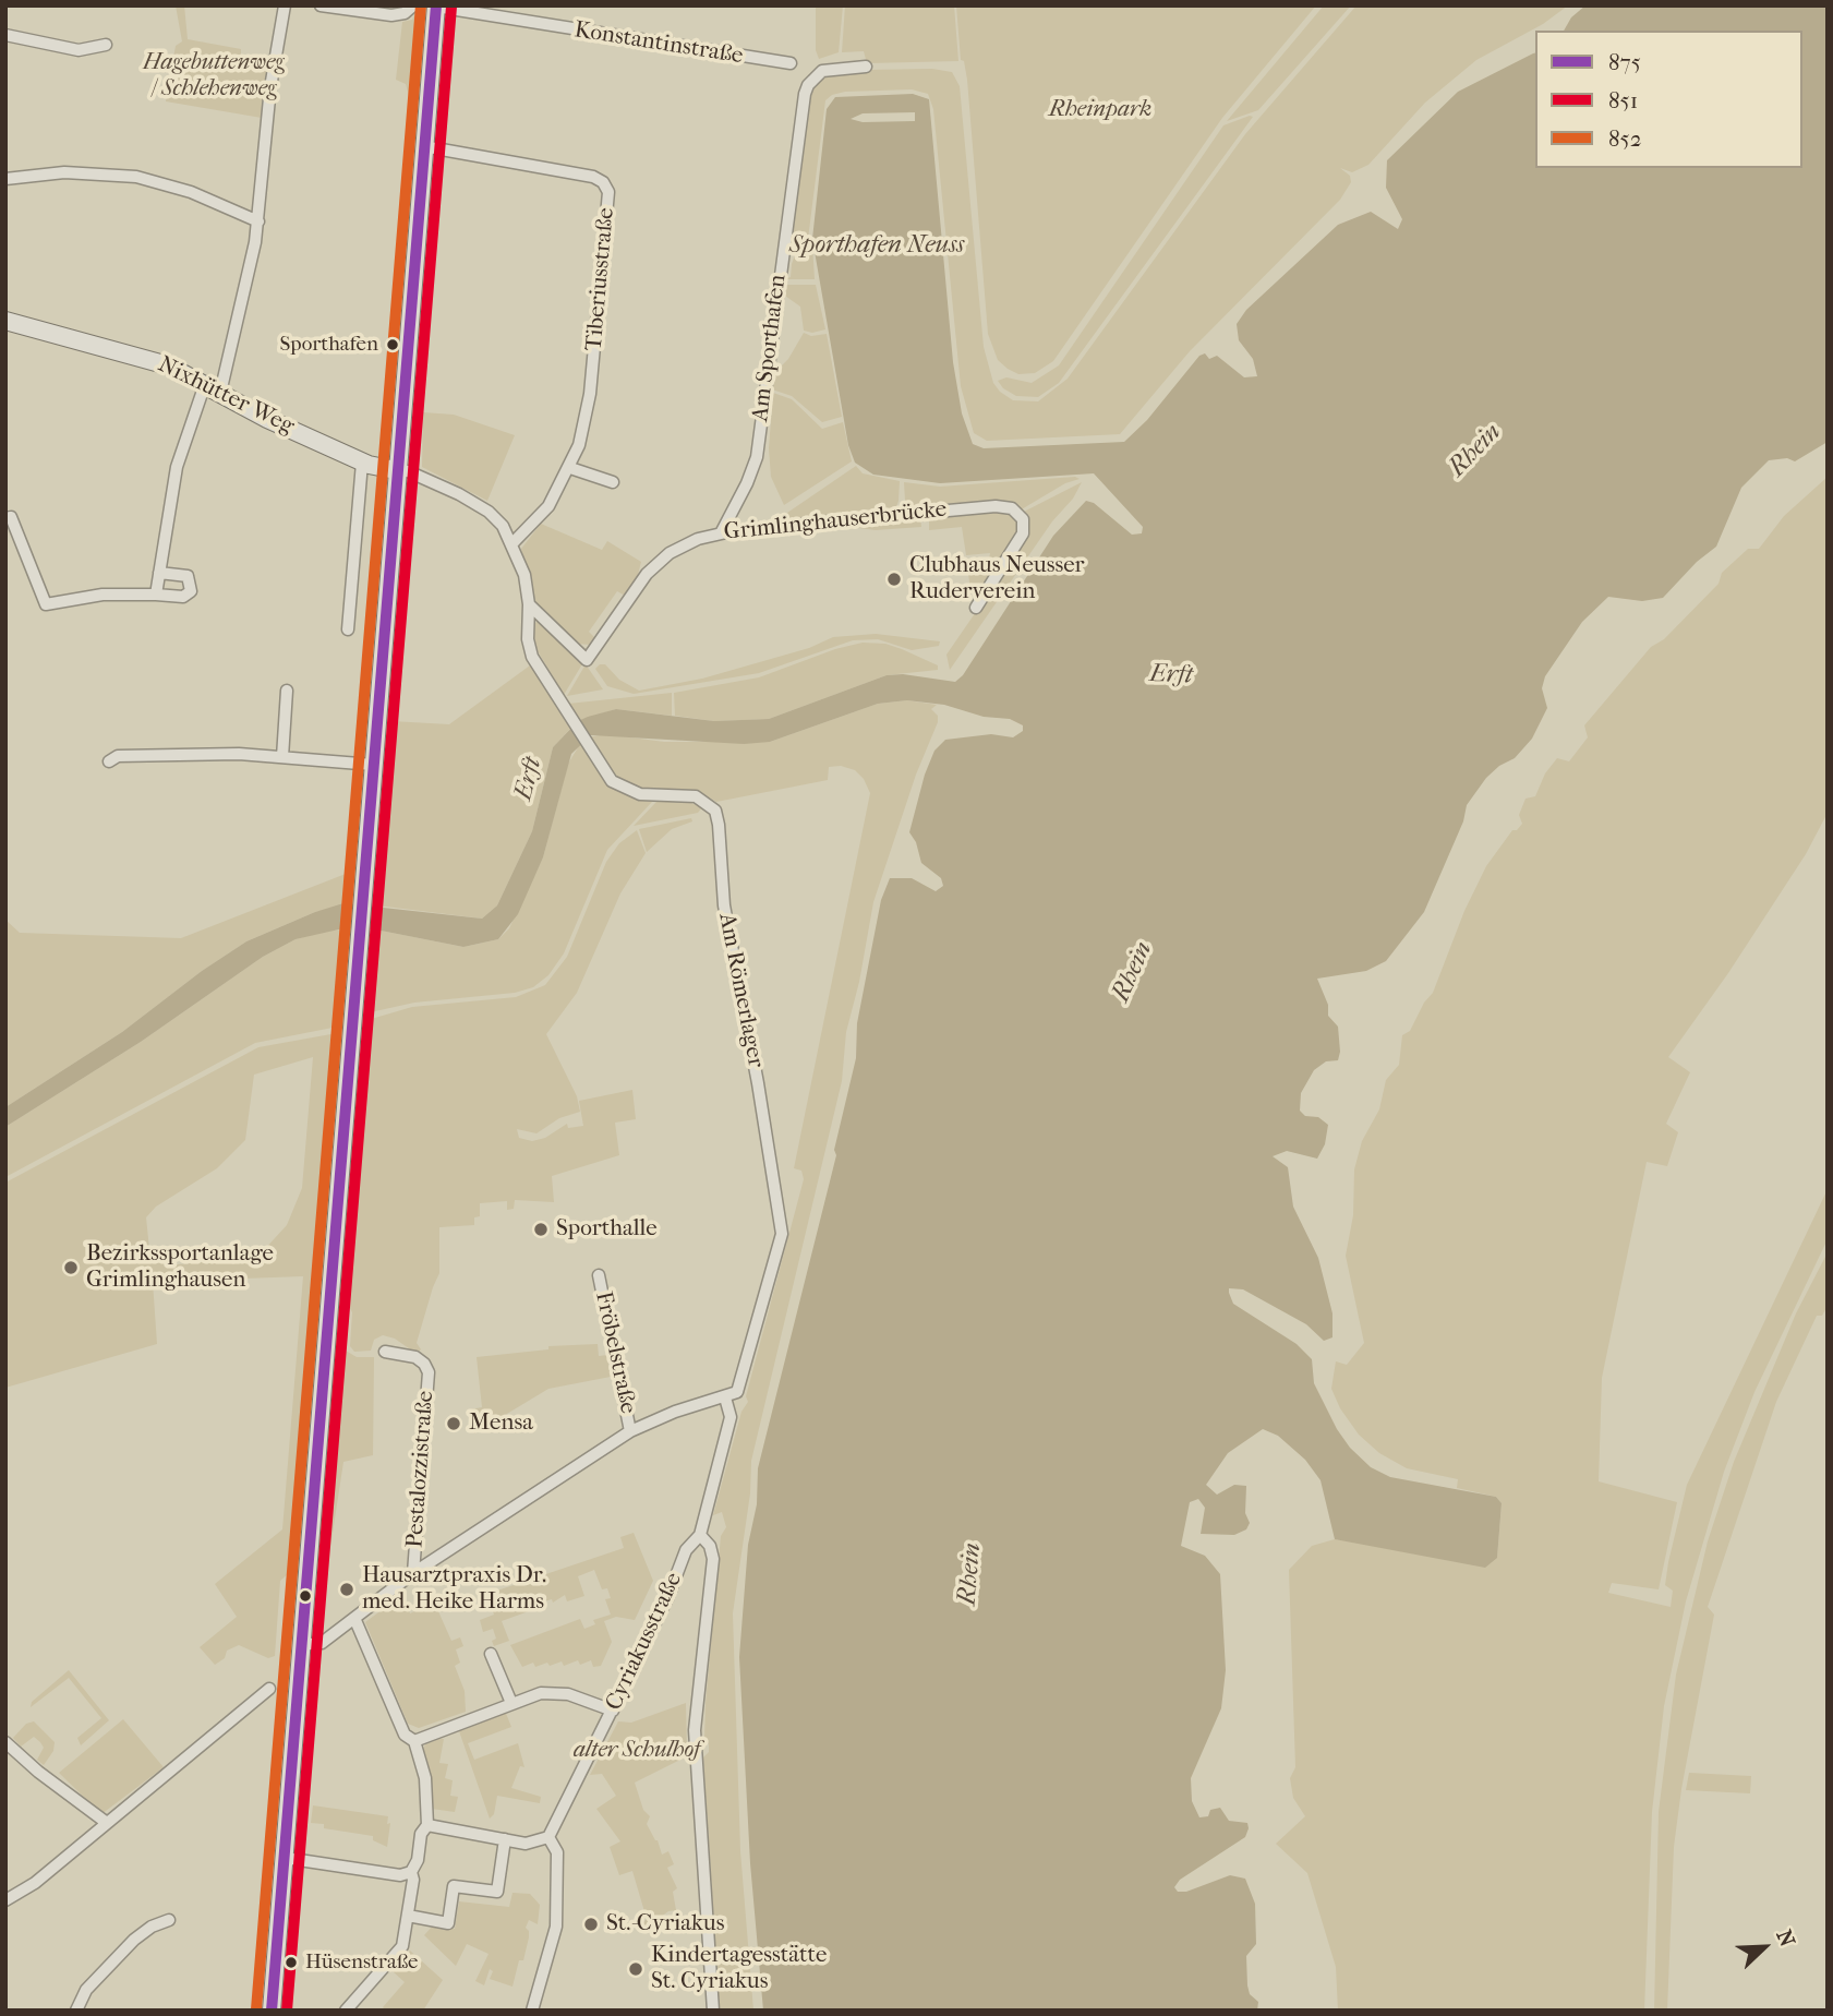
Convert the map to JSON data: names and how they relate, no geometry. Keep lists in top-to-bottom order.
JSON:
{
  "streets": {
    "main road": ["Nixhütter Weg"],
    "street": [
      "Konstantinstraße",
      "Tiberiusstraße",
      "Am Sporthafen",
      "Grimlinghauserbrücke",
      "Am Römerlager",
      "Fröbelstraße",
      "Pestalozzistraße",
      "Cyriakusstraße"
    ]
  },
  "crossings": [
    ["Am Sporthafen", "Grimlinghauserbrücke"],
    ["Grimlinghauserbrücke", "Am Römerlager"],
    ["Am Römerlager", "Cyriakusstraße"]
  ],
  "water": ["Sporthafen Neuss", "Rhein", "Erft"],
  "parks": ["Hagebuttenweg / Schlehenweg", "Rheinpark", "alter Schulhof"],
  "places": [
    "Sporthafen",
    "Clubhaus Neusser Ruderverein",
    "Sporthalle",
    "Bezirkssportanlage Grimlinghausen",
    "Mensa",
    "Hausarztpraxis Dr. med. Heike Harms",
    "St.-Cyriakus",
    "Hüsenstraße",
    "Kindertagesstätte St. Cyriakus"
  ],
  "lines": ["transit line 875", "transit line 852", "transit line 851"],
  "legend": ["875", "851", "852"],
  "north": "top right"
}
